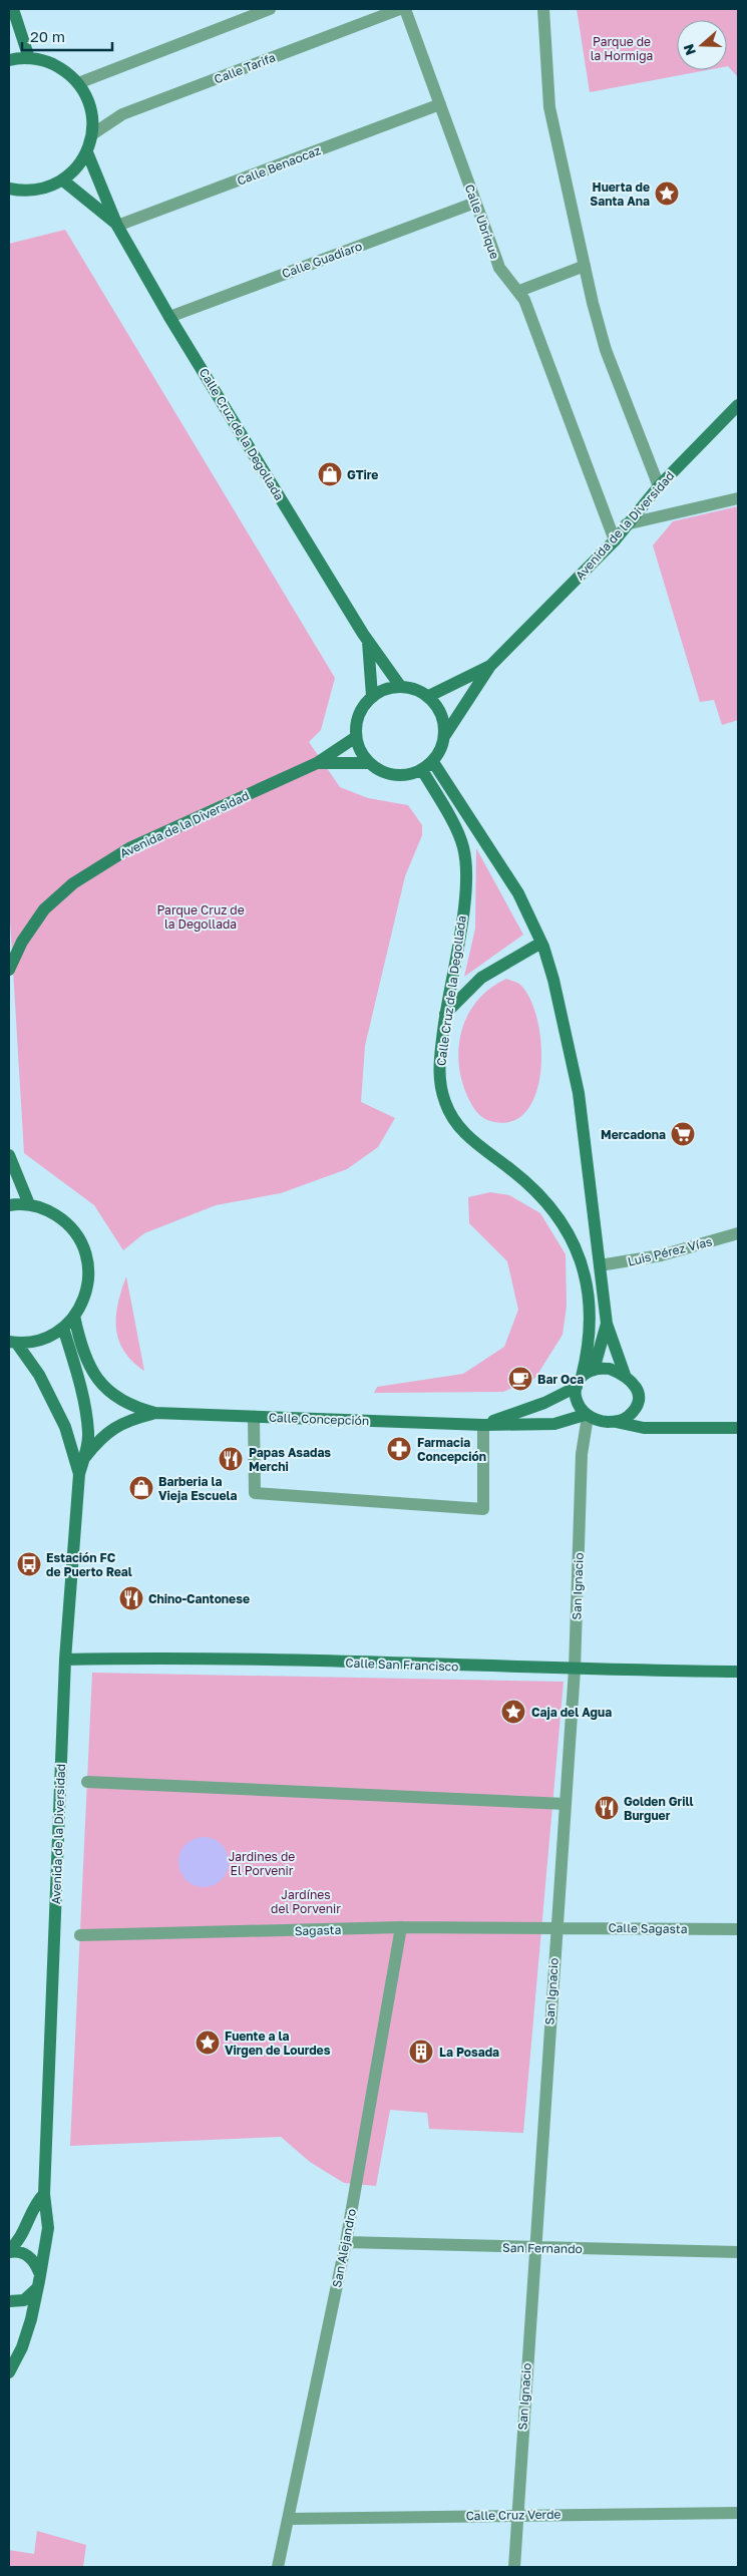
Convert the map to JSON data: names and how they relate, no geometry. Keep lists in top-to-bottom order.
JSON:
{
  "streets": {
    "street": [
      "Calle Tarifa",
      "Calle Benaocaz",
      "Calle Ubrique",
      "Calle Guadiaro",
      "Calle Cruz de la Degollada",
      "Avenida de la Diversidad",
      "Luis Pérez Vías",
      "Calle Concepción",
      "San Ignacio",
      "Calle San Francisco",
      "Calle Sagasta",
      "Sagasta",
      "San Alejandro",
      "San Fernando",
      "Calle Cruz Verde"
    ]
  },
  "crossings": [
    ["Calle Benaocaz", "Calle Ubrique"],
    ["Calle Benaocaz", "Calle Cruz de la Degollada"],
    ["Calle Ubrique", "Calle Guadiaro"],
    ["Calle Ubrique", "Avenida de la Diversidad"],
    ["Calle Guadiaro", "Calle Cruz de la Degollada"],
    ["Calle Cruz de la Degollada", "Avenida de la Diversidad"],
    ["Calle Cruz de la Degollada", "Calle Concepción"],
    ["Calle Cruz de la Degollada", "San Ignacio"],
    ["Avenida de la Diversidad", "Calle Concepción"],
    ["Avenida de la Diversidad", "Calle San Francisco"],
    ["Calle Concepción", "San Ignacio"],
    ["San Ignacio", "Calle San Francisco"],
    ["San Ignacio", "Calle Sagasta"],
    ["San Ignacio", "Sagasta"],
    ["San Ignacio", "San Fernando"],
    ["San Ignacio", "Calle Cruz Verde"],
    ["Calle Sagasta", "Sagasta"],
    ["Sagasta", "San Alejandro"],
    ["San Alejandro", "San Fernando"],
    ["San Alejandro", "Calle Cruz Verde"]
  ],
  "parks": [
    "Parque de la Hormiga",
    "Parque Cruz de la Degollada",
    "Jardines de El Porvenir",
    "Jardínes del Porvenir"
  ],
  "places": {
    "place": ["Huerta de Santa Ana", "Caja del Agua", "Fuente a la Virgen de Lourdes"],
    "shop": ["GTire", "Barberia la Vieja Escuela"],
    "supermarket": ["Mercadona"],
    "cafe": ["Bar Oca"],
    "pharmacy": ["Farmacia Concepción"],
    "restaurant": ["Papas Asadas Merchi", "Chino-Cantonese", "Golden Grill Burguer"],
    "bus stop": ["Estación FC de Puerto Real"],
    "building": ["La Posada"]
  },
  "scale_bar": "20 m",
  "north": "left"
}
